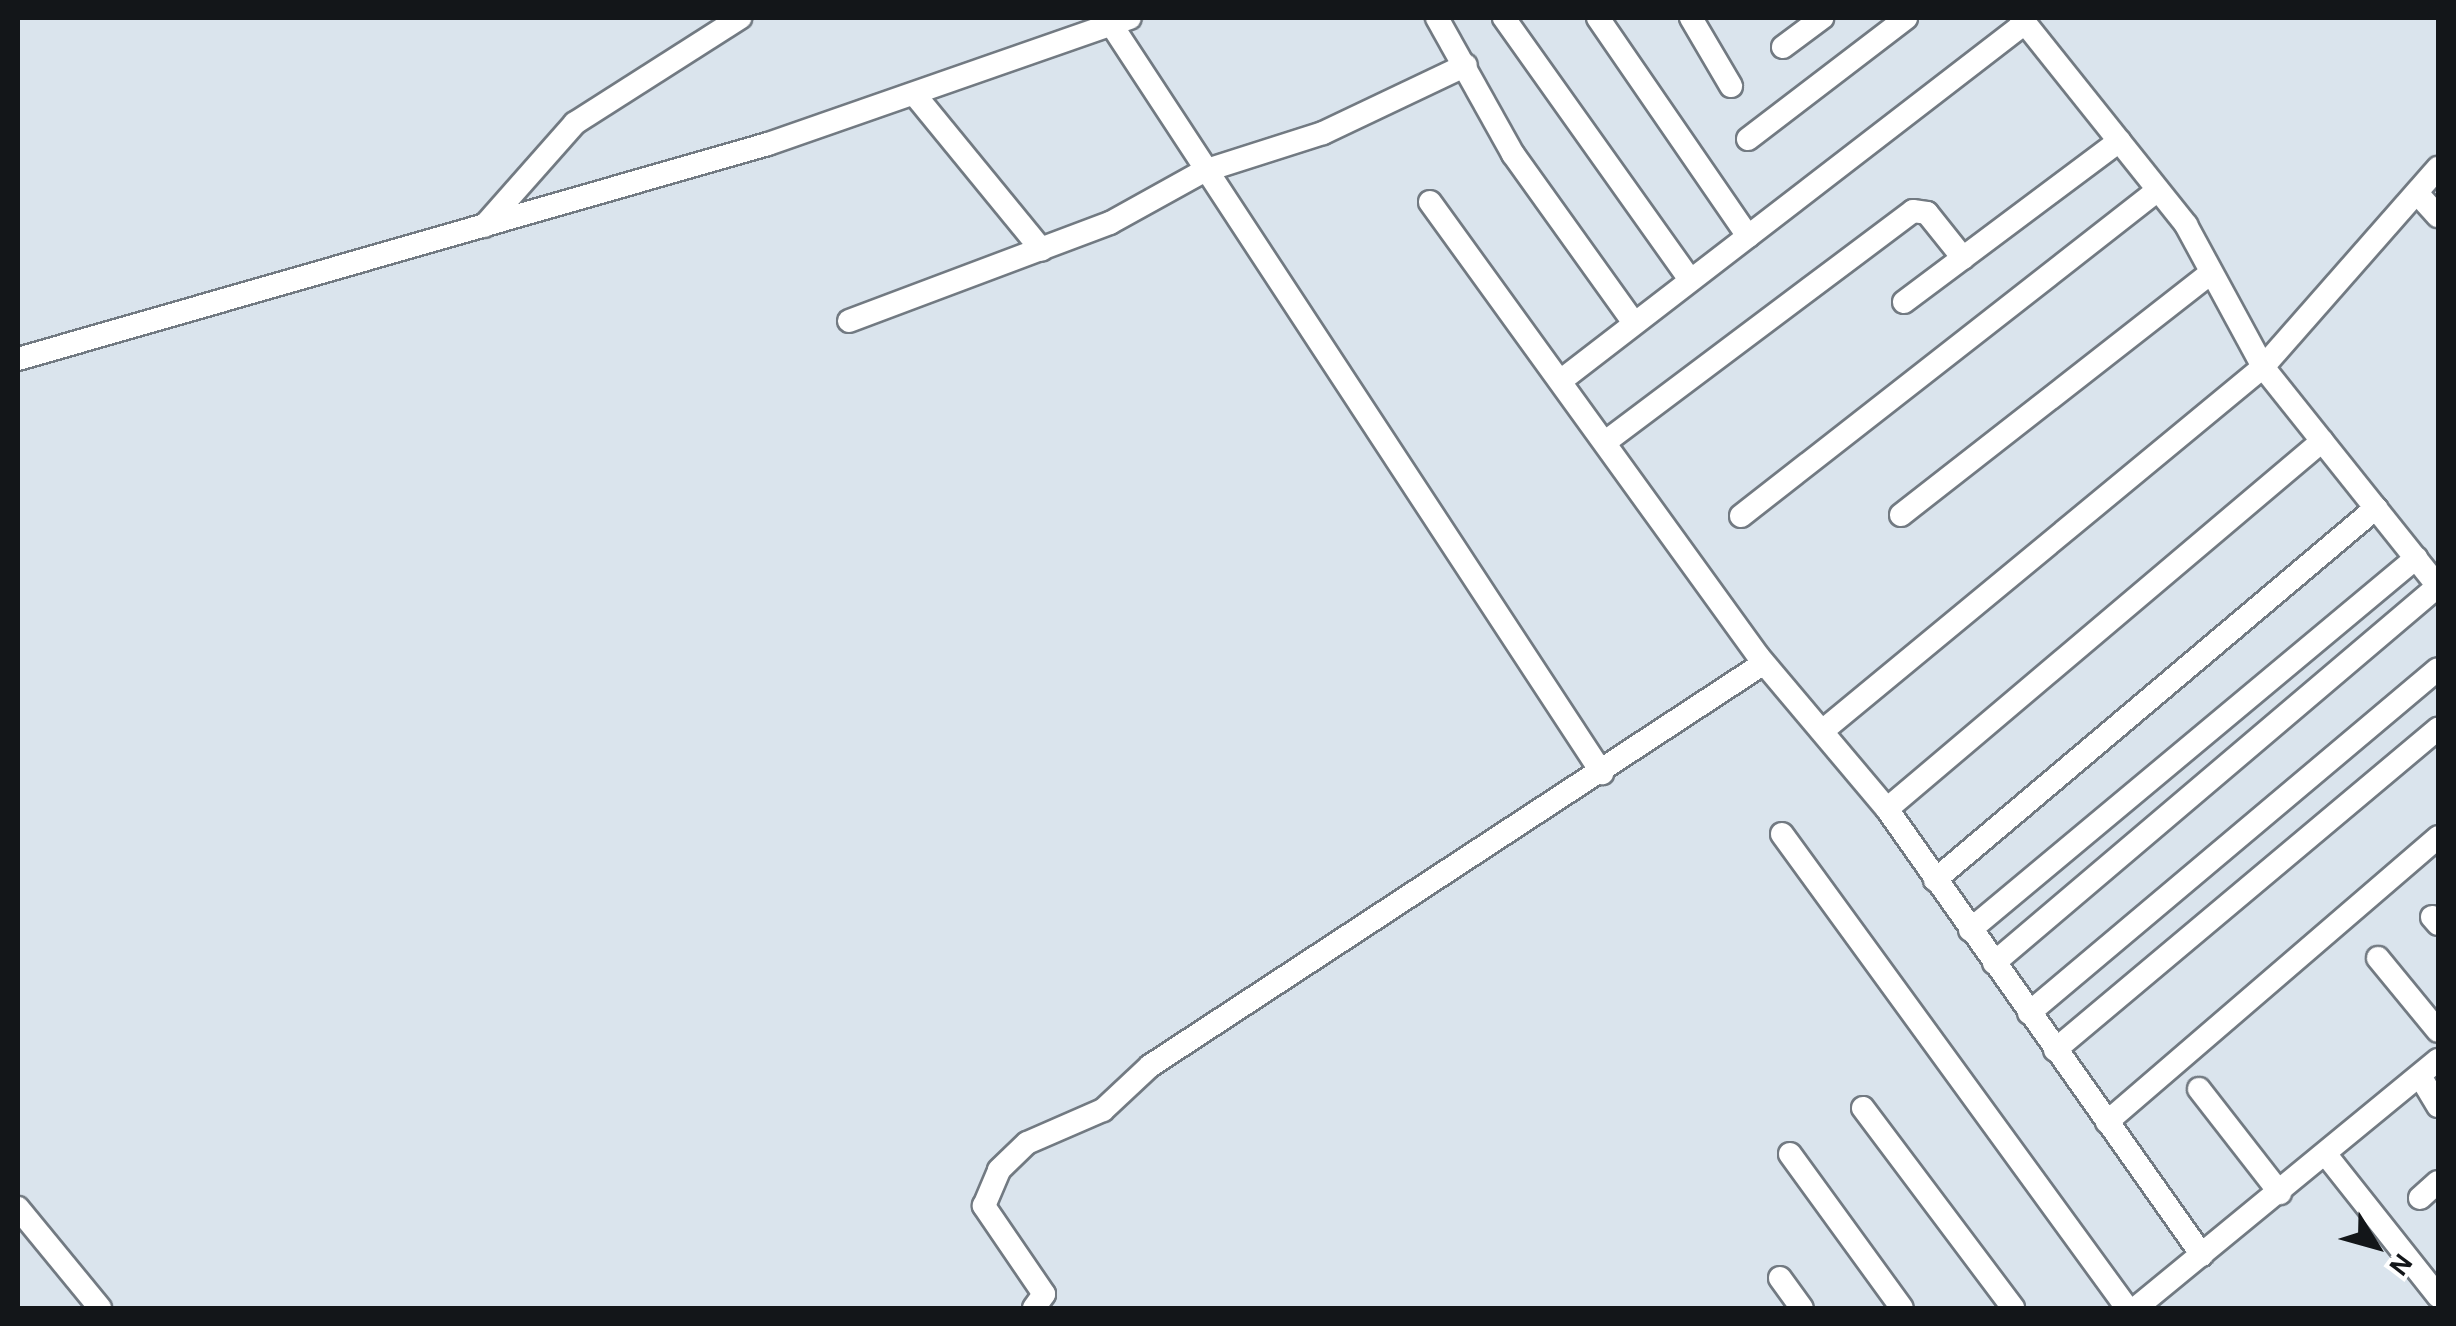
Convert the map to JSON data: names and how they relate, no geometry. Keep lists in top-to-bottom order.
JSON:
{
  "north": "bottom right"
}
